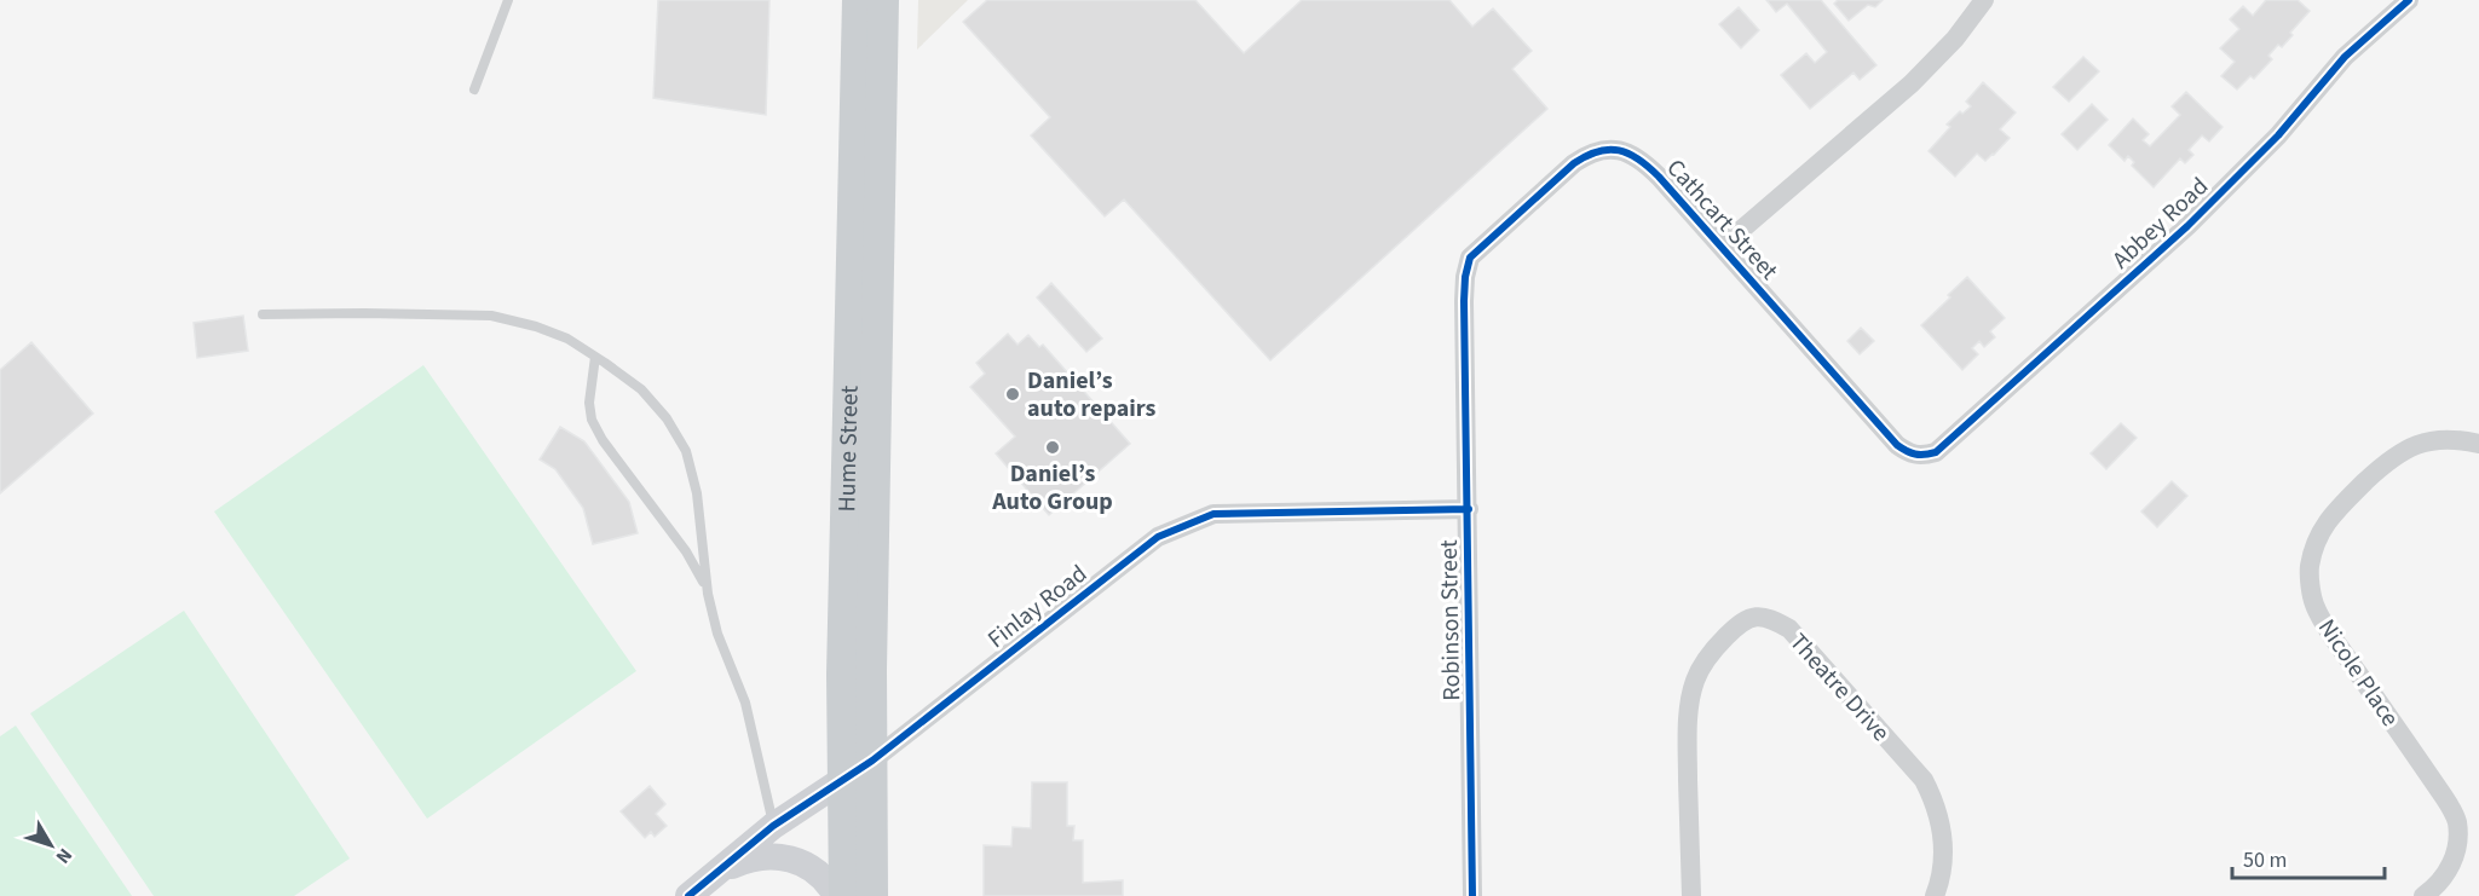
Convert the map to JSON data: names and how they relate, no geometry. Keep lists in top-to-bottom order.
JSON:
{
  "streets": {
    "main road": ["Hume Street"],
    "street": [
      "Cathcart Street",
      "Abbey Road",
      "Finlay Road",
      "Robinson Street",
      "Nicole Place",
      "Theatre Drive"
    ]
  },
  "crossings": [
    ["Cathcart Street", "Abbey Road"],
    ["Cathcart Street", "Robinson Street"],
    ["Hume Street", "Finlay Road"],
    ["Finlay Road", "Robinson Street"]
  ],
  "places": ["Daniel’s auto repairs", "Daniel’s Auto Group"],
  "scale_bar": "50 m",
  "north": "bottom right"
}
